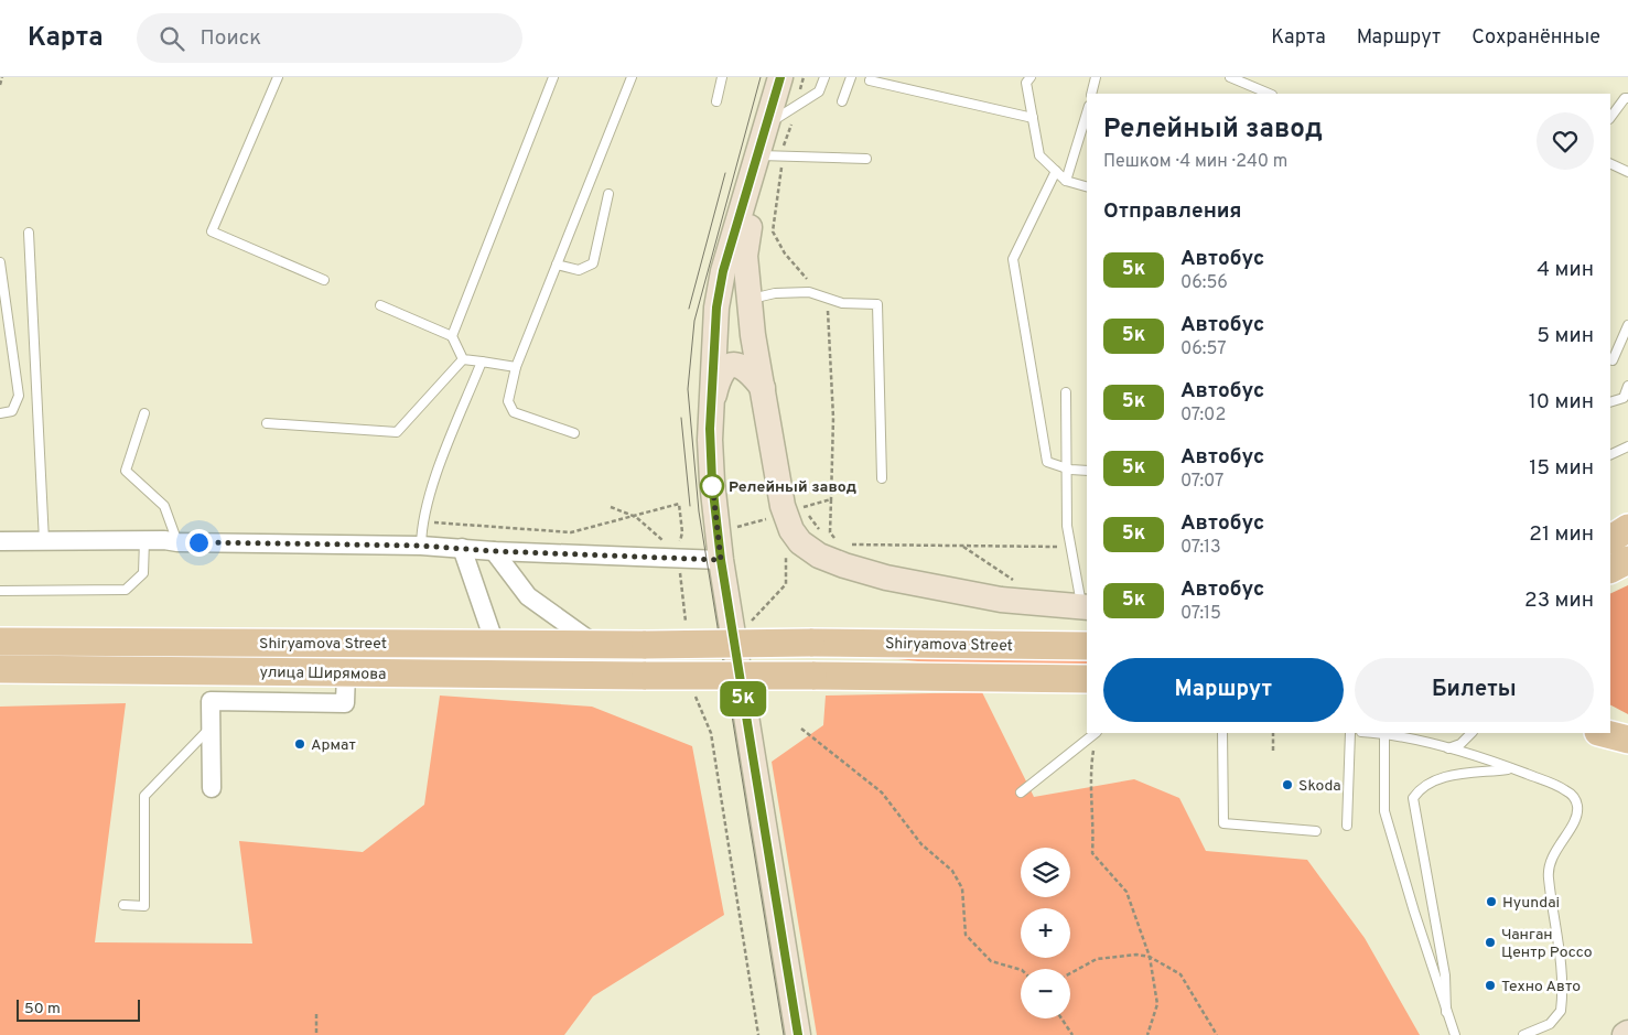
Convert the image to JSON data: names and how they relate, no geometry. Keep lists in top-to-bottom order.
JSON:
{
  "streets": {
    "main road": ["Shiryamova Street", "улица Ширямова"]
  },
  "places": [
    "Релейный завод",
    "Армат",
    "Skoda",
    "Hyundai",
    "Чанган Центр Россо",
    "Техно Авто"
  ],
  "lines": ["bus line 5к"],
  "scale_bar": "50 m",
  "page": {
    "header": "Карта",
    "search": "Поиск",
    "nav": ["Карта", "Маршрут", "Сохранённые"],
    "on_map": "5к",
    "heading": [
      ["Релейный завод", "Пешком · 4 мин · 240 m"],
      "Отправления"
    ],
    "list": [
      {
        "mark": "5к",
        "name": "Автобус",
        "note": "06:56",
        "value": "4 мин"
      },
      {
        "mark": "5к",
        "name": "Автобус",
        "note": "06:57",
        "value": "5 мин"
      },
      {
        "mark": "5к",
        "name": "Автобус",
        "note": "07:02",
        "value": "10 мин"
      },
      {
        "mark": "5к",
        "name": "Автобус",
        "note": "07:07",
        "value": "15 мин"
      },
      {
        "mark": "5к",
        "name": "Автобус",
        "note": "07:13",
        "value": "21 мин"
      },
      {
        "mark": "5к",
        "name": "Автобус",
        "note": "07:15",
        "value": "23 мин"
      }
    ],
    "buttons": ["Маршрут", "Билеты"],
    "map_buttons": ["+", "−"],
    "scale": "50 m"
  }
}
